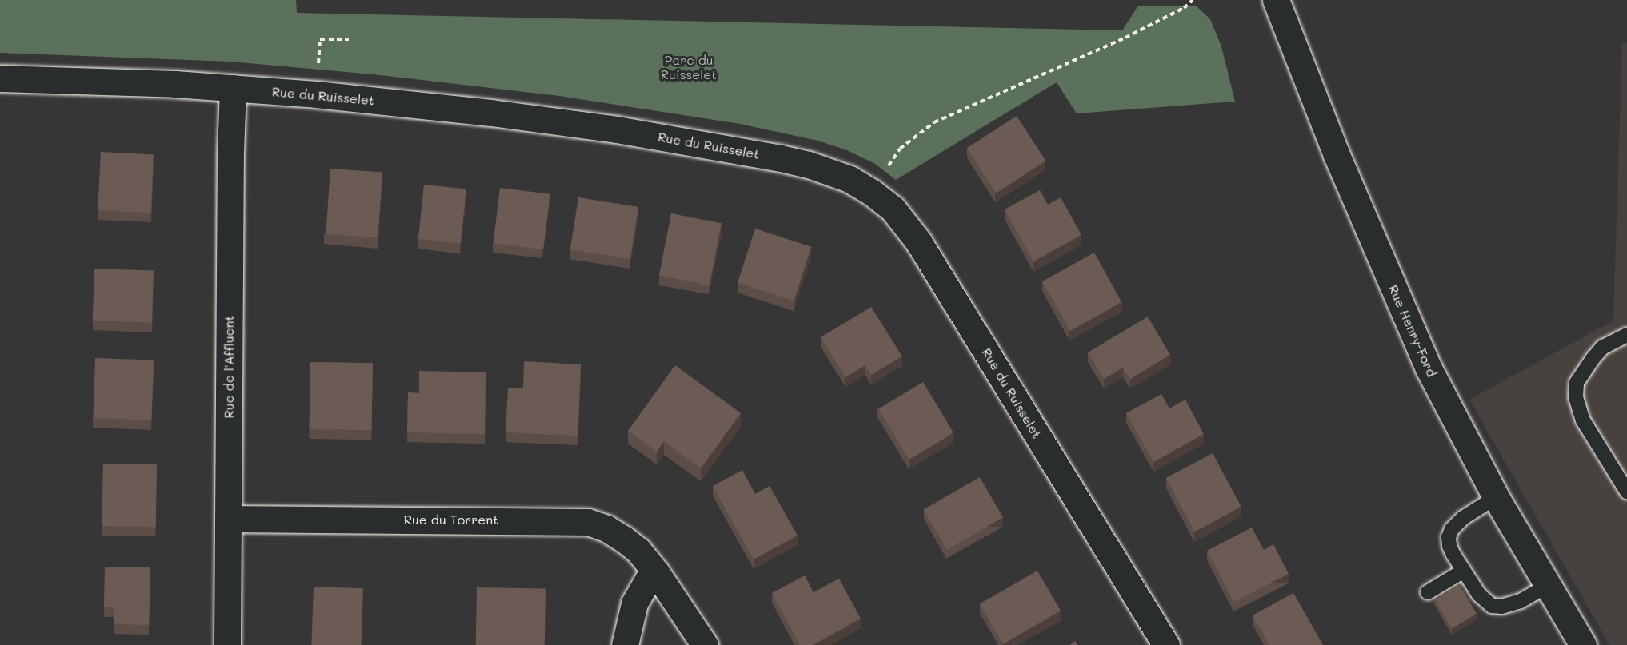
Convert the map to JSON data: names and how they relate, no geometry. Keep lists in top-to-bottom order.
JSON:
{
  "streets": {
    "street": [
      "Rue du Ruisselet",
      "Rue Henry-Ford",
      "Rue de l'Affluent",
      "Rue du Torrent"
    ]
  },
  "crossings": [
    ["Rue du Ruisselet", "Rue de l'Affluent"],
    ["Rue de l'Affluent", "Rue du Torrent"]
  ],
  "parks": ["Parc du Ruisselet"]
}
